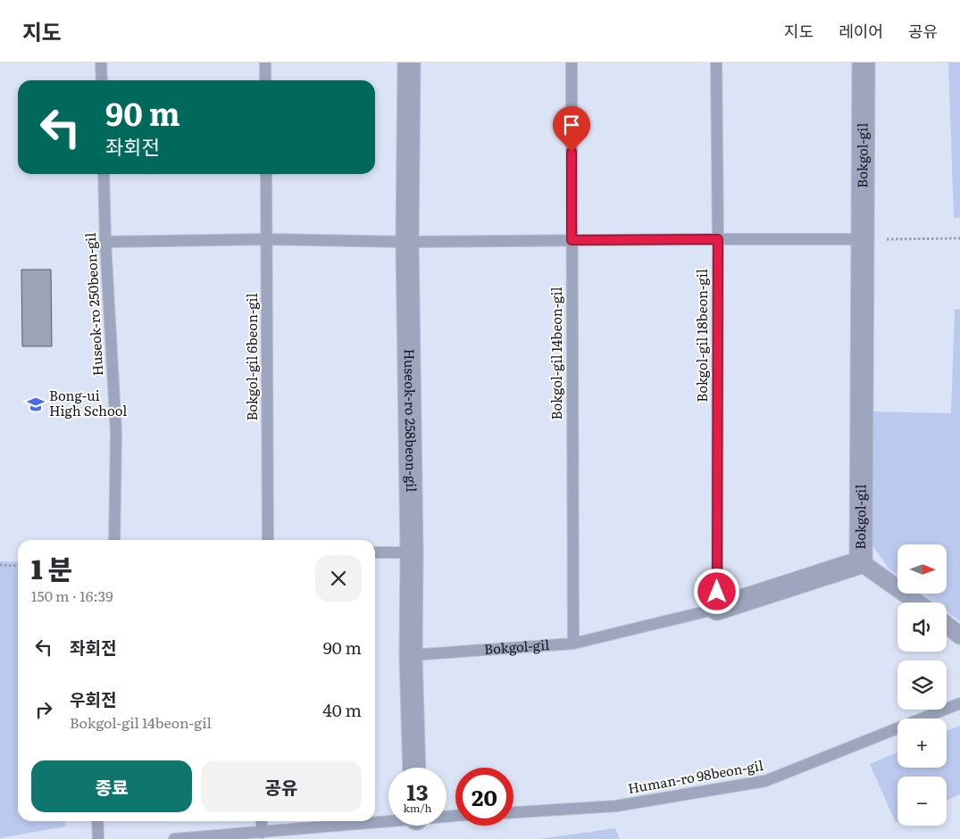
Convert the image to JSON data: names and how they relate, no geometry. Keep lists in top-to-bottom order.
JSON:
{
  "streets": {
    "street": ["Bokgol-gil", "Huseok-ro 258beon-gil"],
    "lane": [
      "Huseok-ro 250beon-gil",
      "Bokgol-gil 18beon-gil",
      "Bokgol-gil 14beon-gil",
      "Bokgol-gil 6beon-gil",
      "Human-ro 98beon-gil"
    ]
  },
  "crossings": [
    ["Bokgol-gil", "Bokgol-gil 18beon-gil"],
    ["Bokgol-gil", "Bokgol-gil 14beon-gil"],
    ["Bokgol-gil", "Huseok-ro 258beon-gil"]
  ],
  "places": {
    "school or university": ["Bong-ui High School"]
  },
  "north": "right",
  "page": {
    "header": "지도",
    "nav": ["지도", "레이어", "공유"],
    "turn": ["90 m", "좌회전"],
    "heading": ["1 분", "150 m · 16:39"],
    "map_buttons": ["+", "−"],
    "list": [
      {
        "name": "좌회전",
        "value": "90 m"
      },
      {
        "name": "우회전",
        "note": "Bokgol-gil 14beon-gil",
        "value": "40 m"
      }
    ],
    "buttons": ["종료", "공유"],
    "speed": "13 km/h",
    "limit": "20"
  }
}
